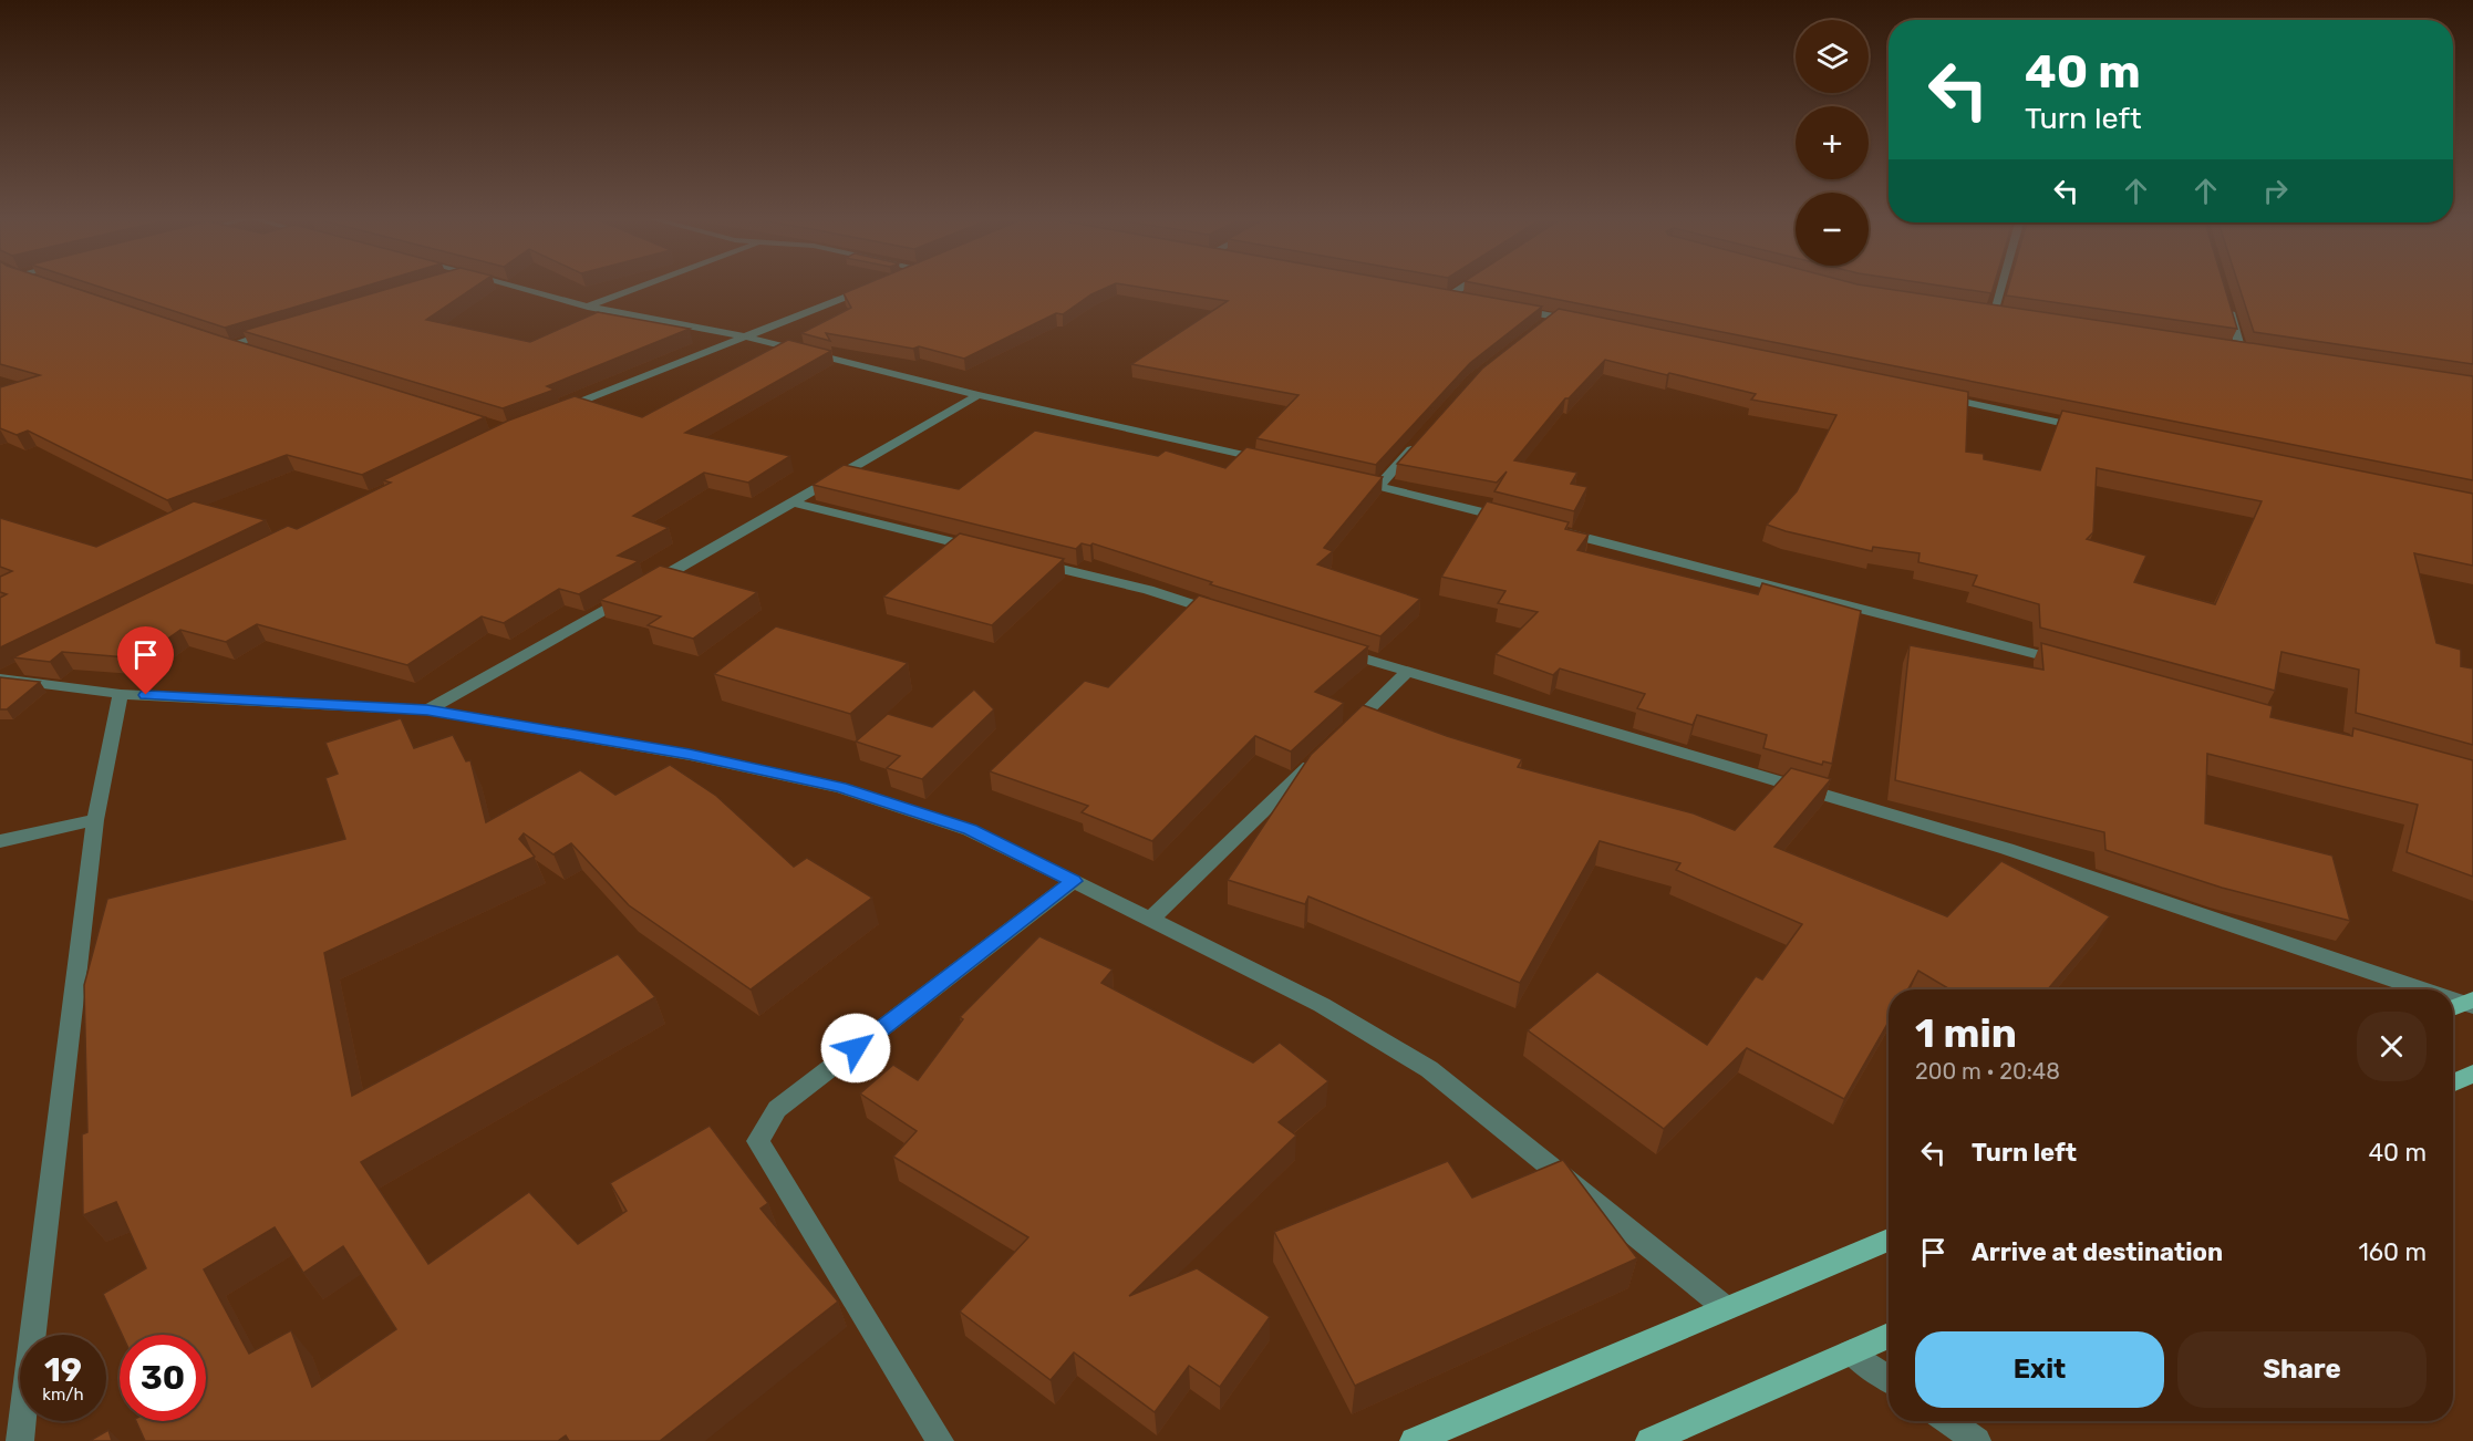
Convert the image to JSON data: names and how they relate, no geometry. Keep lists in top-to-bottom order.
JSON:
{
  "page": {
    "map_buttons": ["+", "−"],
    "turn": ["40 m", "Turn left"],
    "heading": ["1 min", "200 m · 20:48"],
    "list": [
      {
        "name": "Turn left",
        "value": "40 m"
      },
      {
        "name": "Arrive at destination",
        "value": "160 m"
      }
    ],
    "buttons": ["Exit", "Share"],
    "speed": "19 km/h",
    "limit": "30"
  }
}
